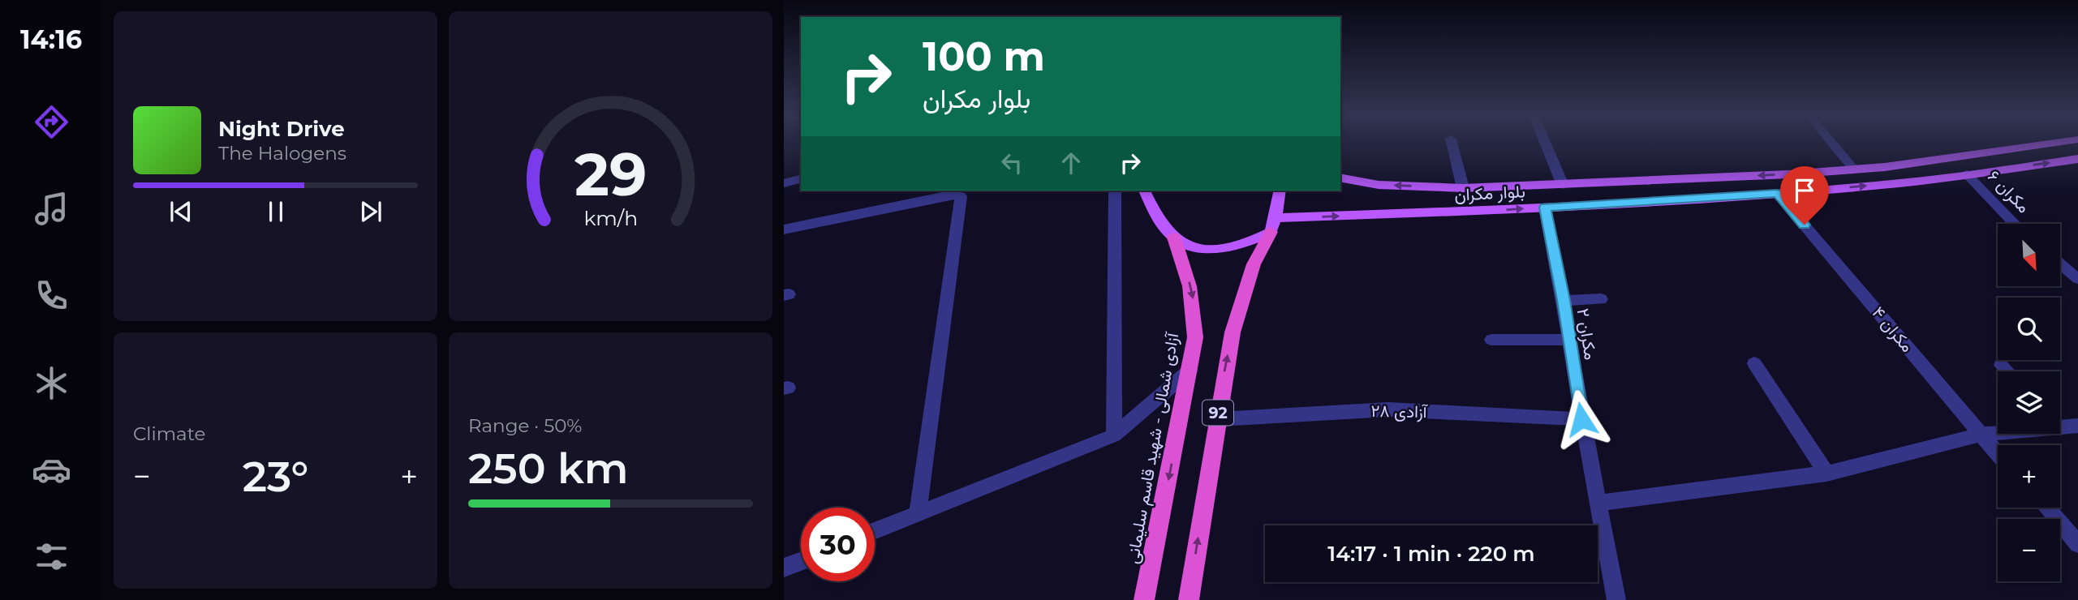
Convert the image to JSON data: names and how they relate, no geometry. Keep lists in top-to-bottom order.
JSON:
{
  "streets": {
    "highway": ["92", "آزادی شمالی - شهید قاسم سلیمانی"],
    "main road": ["بلوار مکران"],
    "street": [
      "مکران ۶",
      "مکران ۴",
      "مکران ۲",
      "آزادی ۲۸"
    ]
  },
  "crossings": [
    ["مکران ۶", "بلوار مکران"],
    ["بلوار مکران", "مکران ۴"],
    ["بلوار مکران", "مکران ۲"],
    ["بلوار مکران", "92"],
    ["مکران ۲", "آزادی ۲۸"],
    ["آزادی ۲۸", "92"],
    ["92", "آزادی شمالی - شهید قاسم سلیمانی"]
  ],
  "north": "bottom right",
  "page": {
    "tabs": "14:16",
    "turn": ["100 m", "بلوار مکران"],
    "song": ["Night Drive", "The Halogens"],
    "map_buttons": ["+", "−"],
    "tile": [
      "Climate",
      ["Range · 50%", "250 km"]
    ],
    "heat": ["−", "23°", "+"],
    "limit": "30",
    "trip": "14:17 · 1 min · 220 m",
    "gauge": ["29", "km/h"]
  }
}
